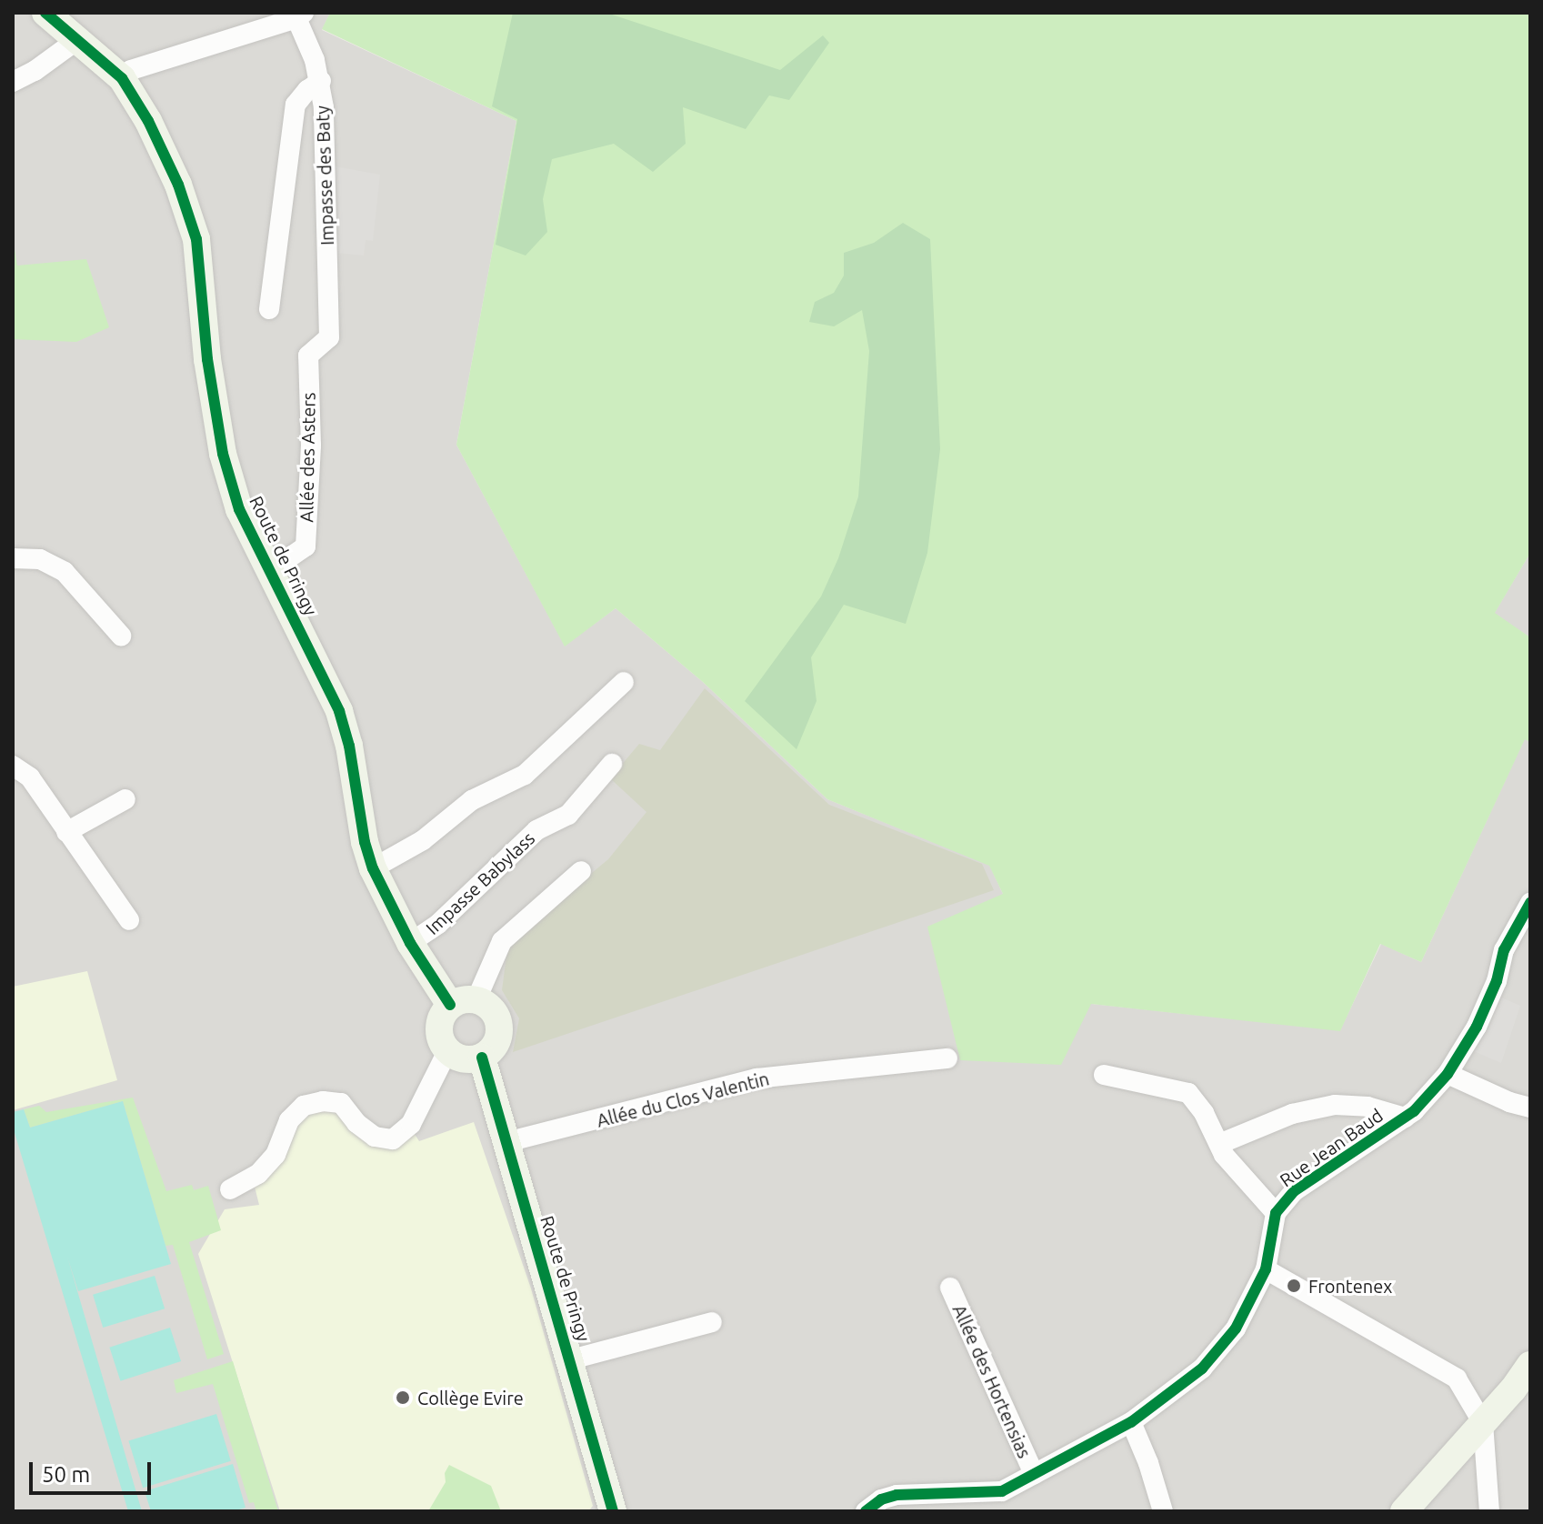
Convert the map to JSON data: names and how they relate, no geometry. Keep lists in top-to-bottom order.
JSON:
{
  "streets": {
    "street": [
      "Impasse des Baty",
      "Allée des Asters",
      "Route de Pringy",
      "Impasse Babylass",
      "Allée du Clos Valentin",
      "Rue Jean Baud",
      "Allée des Hortensias"
    ]
  },
  "crossings": [
    ["Impasse des Baty", "Allée des Asters"],
    ["Allée des Asters", "Route de Pringy"],
    ["Route de Pringy", "Impasse Babylass"],
    ["Route de Pringy", "Allée du Clos Valentin"],
    ["Rue Jean Baud", "Allée des Hortensias"]
  ],
  "places": ["Frontenex", "Collège Evire"],
  "scale_bar": "50 m"
}
